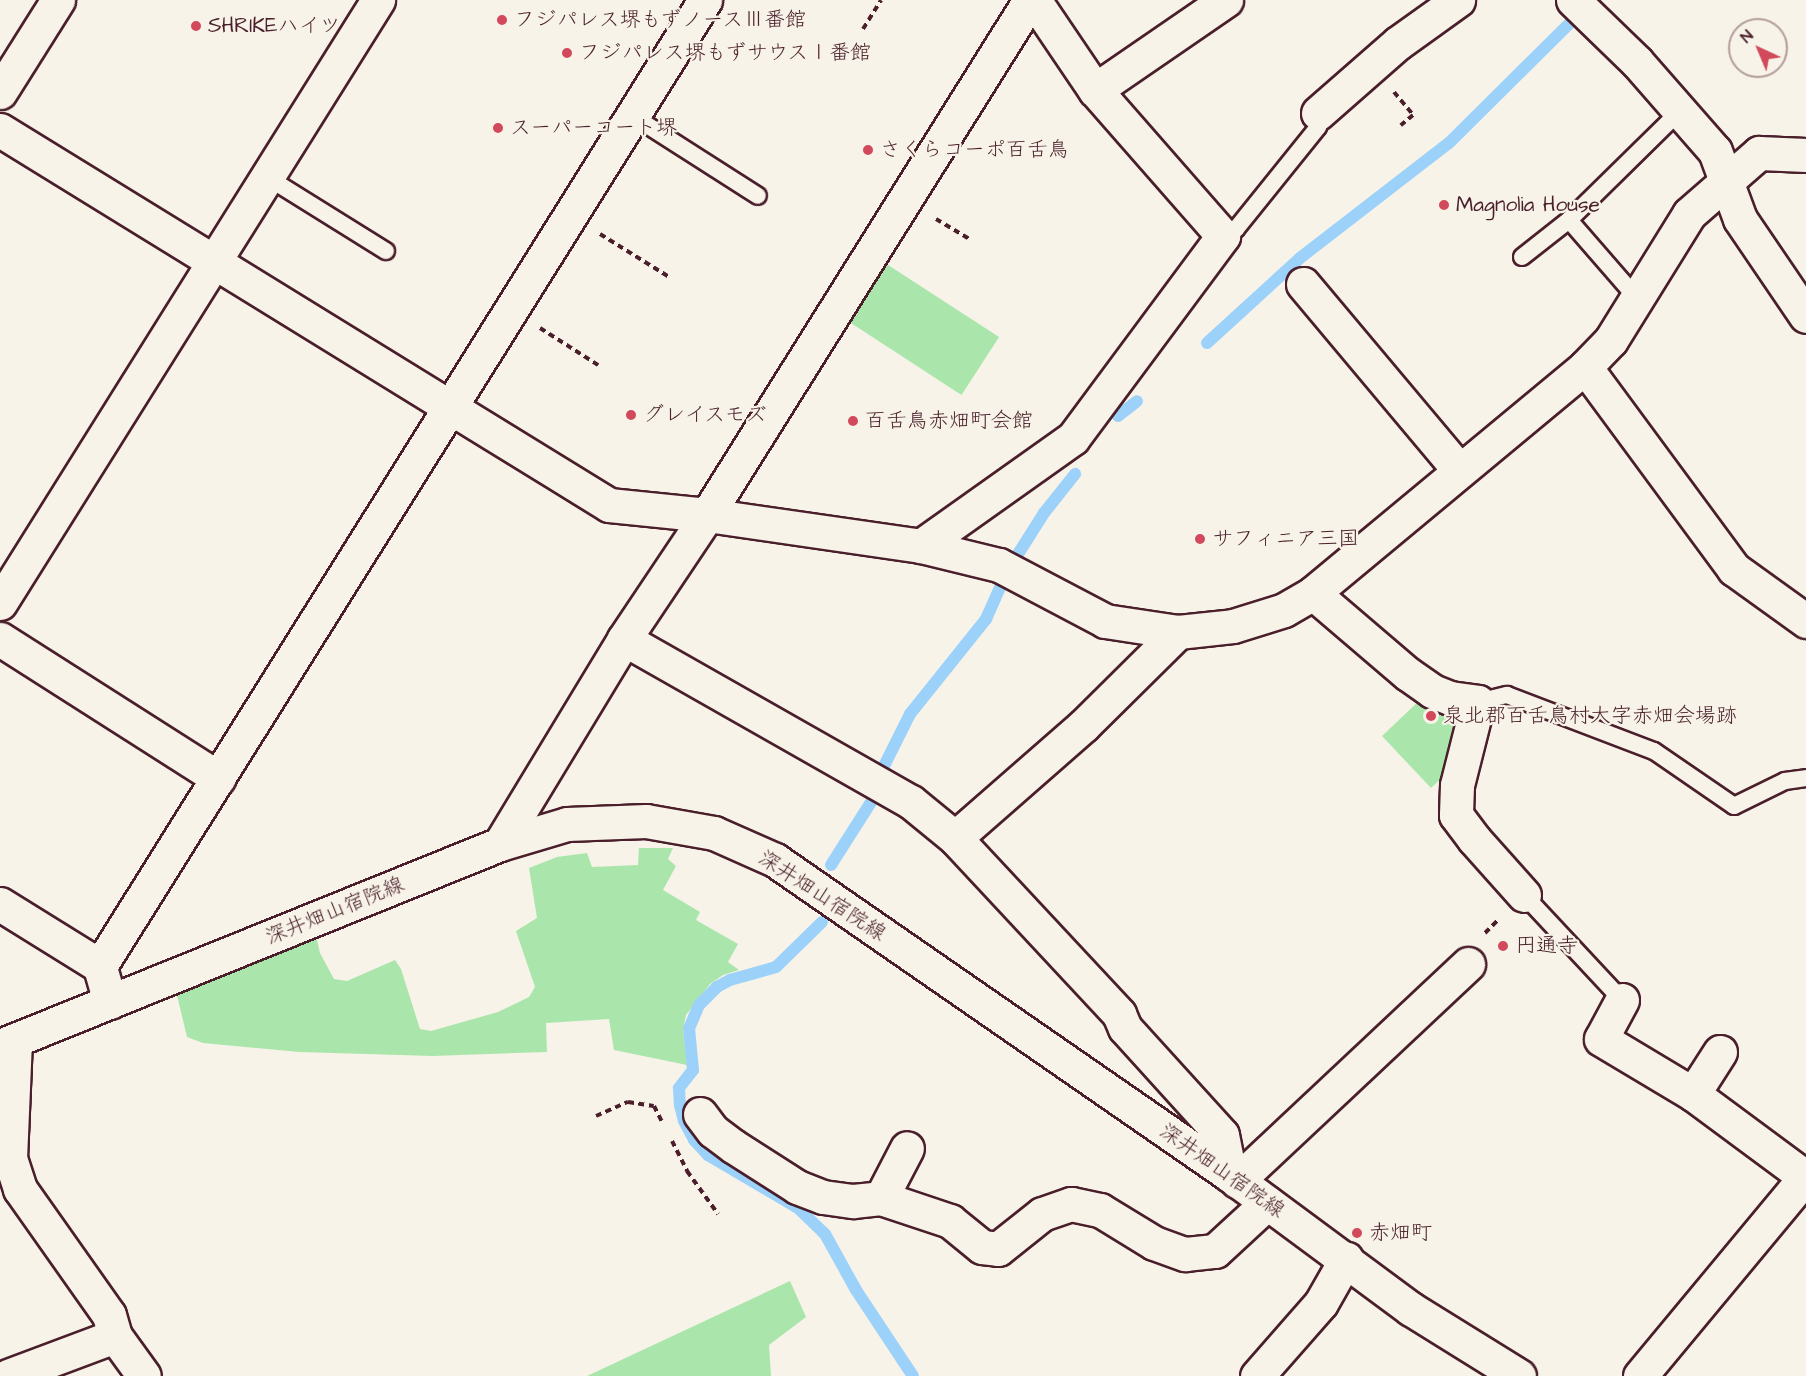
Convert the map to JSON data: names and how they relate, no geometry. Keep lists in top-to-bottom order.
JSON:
{
  "streets": {
    "street": ["深井畑山宿院線"]
  },
  "places": [
    "フジパレス堺もずノースⅢ番館",
    "SHRIKEハイツ",
    "フジパレス堺もずサウスⅠ番館",
    "スーパーコート堺",
    "さくらコーポ百舌鳥",
    "Magnolia House",
    "グレイスモズ",
    "百舌鳥赤畑町会館",
    "サフィニア三国",
    "泉北郡百舌鳥村大字赤畑会場跡",
    "円通寺",
    "赤畑町"
  ],
  "north": "top left"
}
